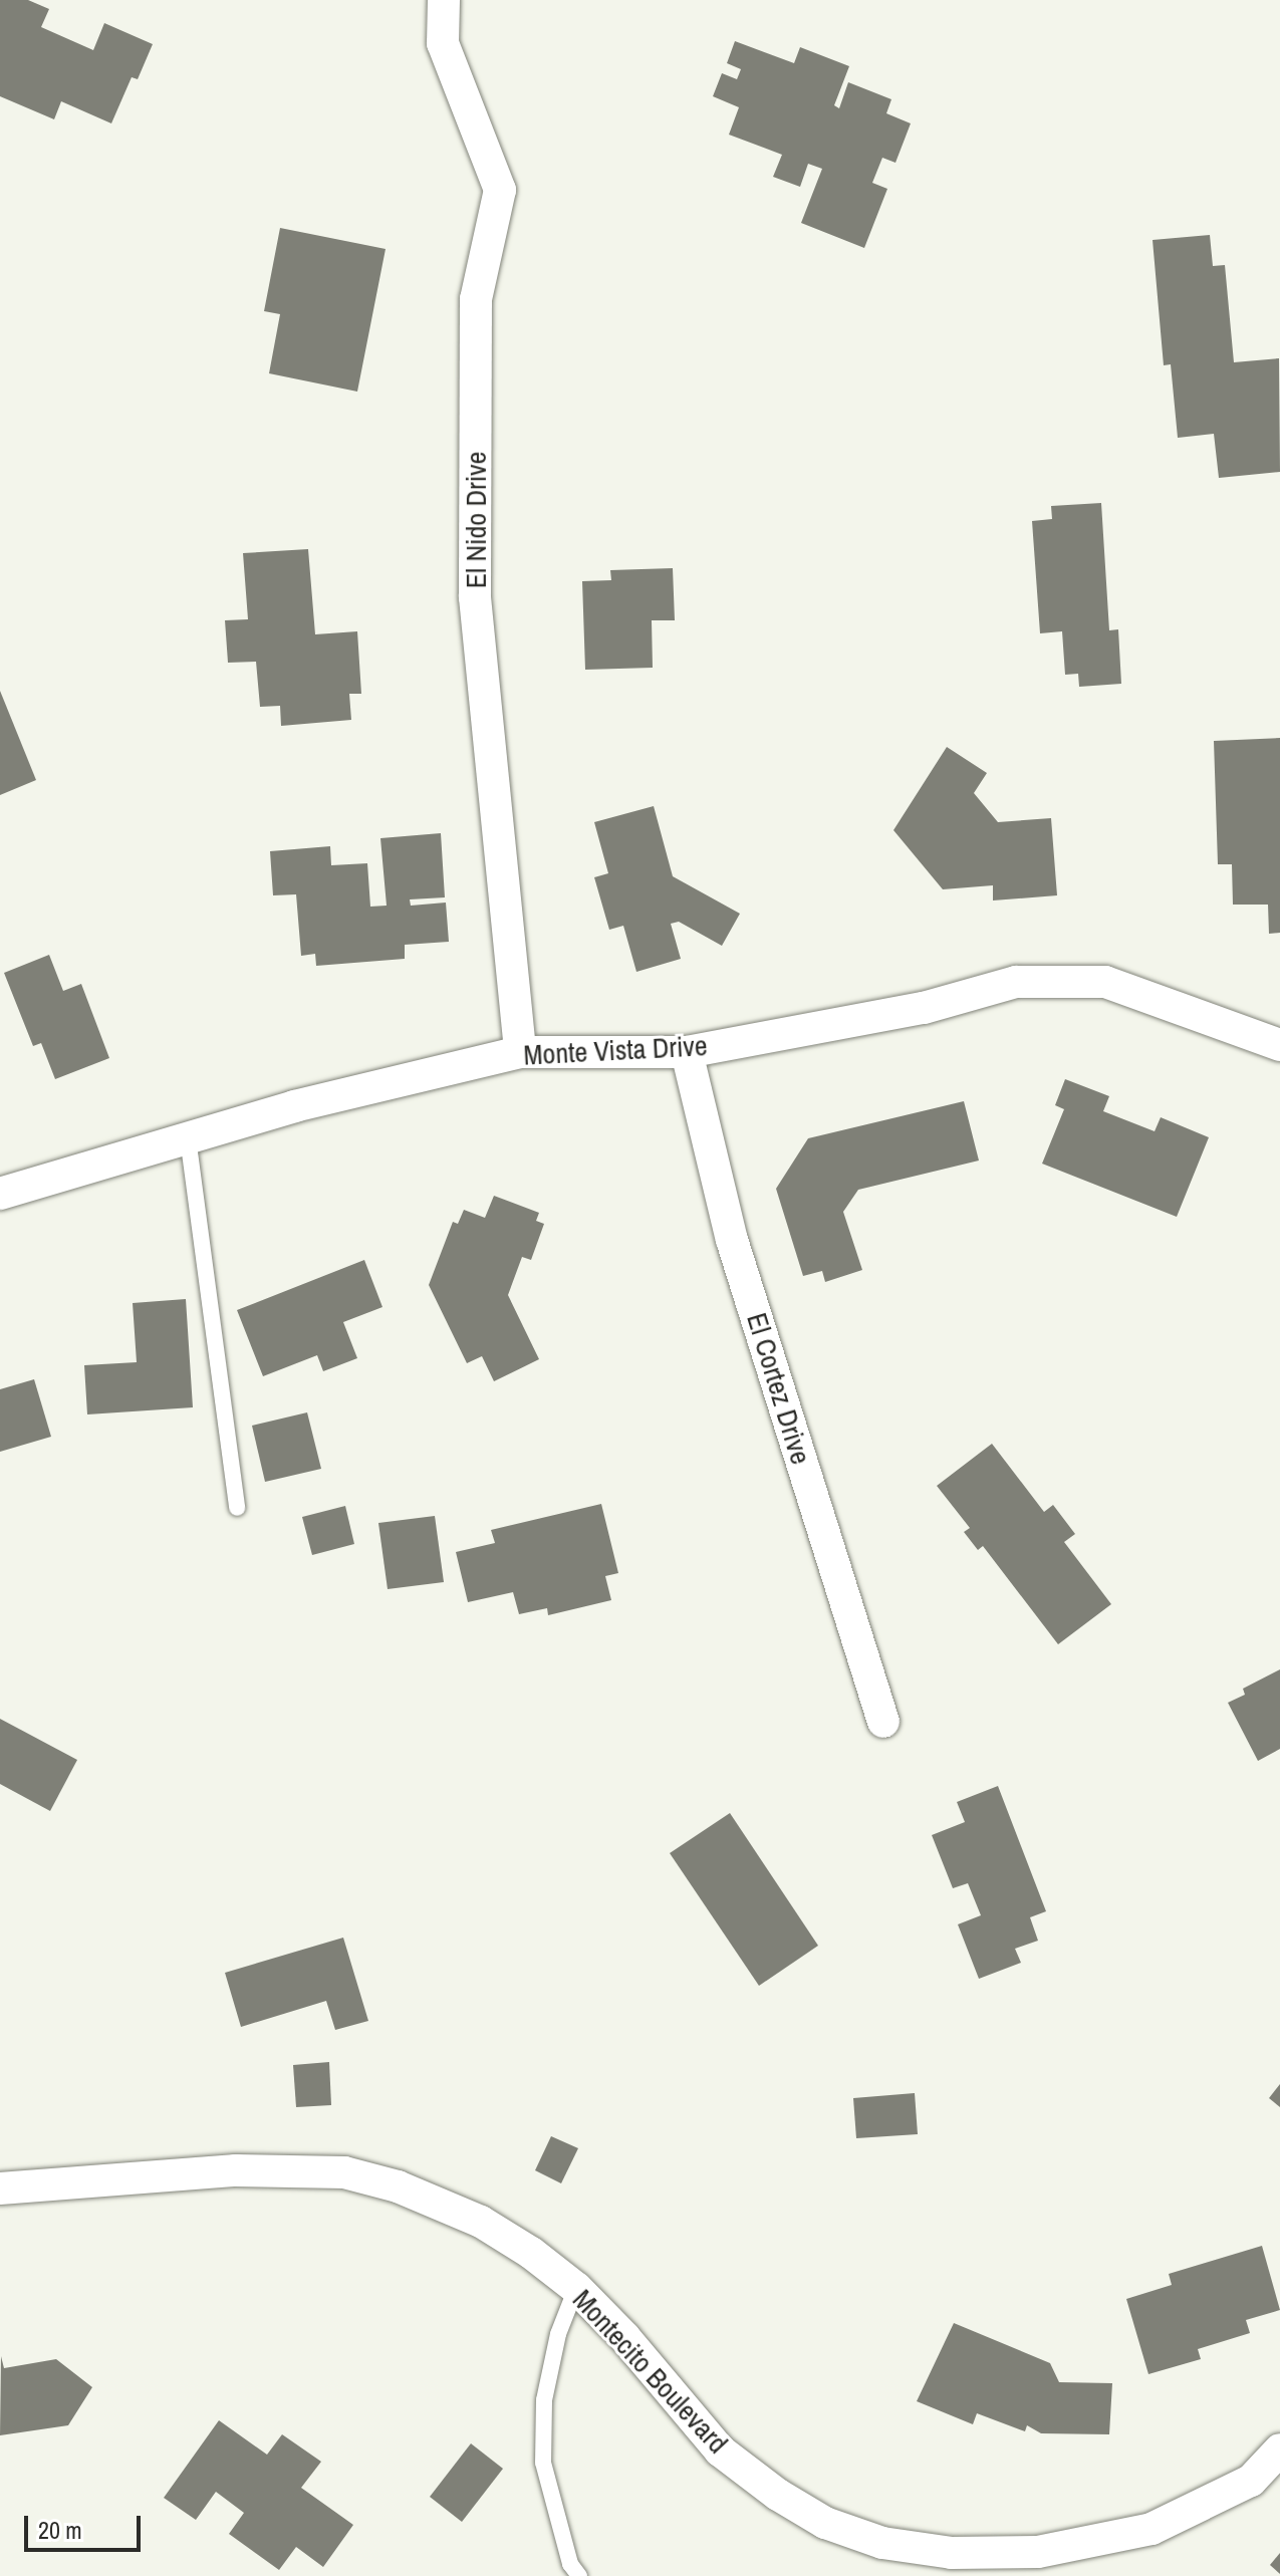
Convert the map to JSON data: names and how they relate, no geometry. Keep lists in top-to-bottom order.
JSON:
{
  "streets": {
    "street": [
      "El Nido Drive",
      "Monte Vista Drive",
      "El Cortez Drive",
      "Montecito Boulevard"
    ]
  },
  "crossings": [
    ["El Nido Drive", "Monte Vista Drive"],
    ["Monte Vista Drive", "El Cortez Drive"]
  ],
  "scale_bar": "20 m"
}
